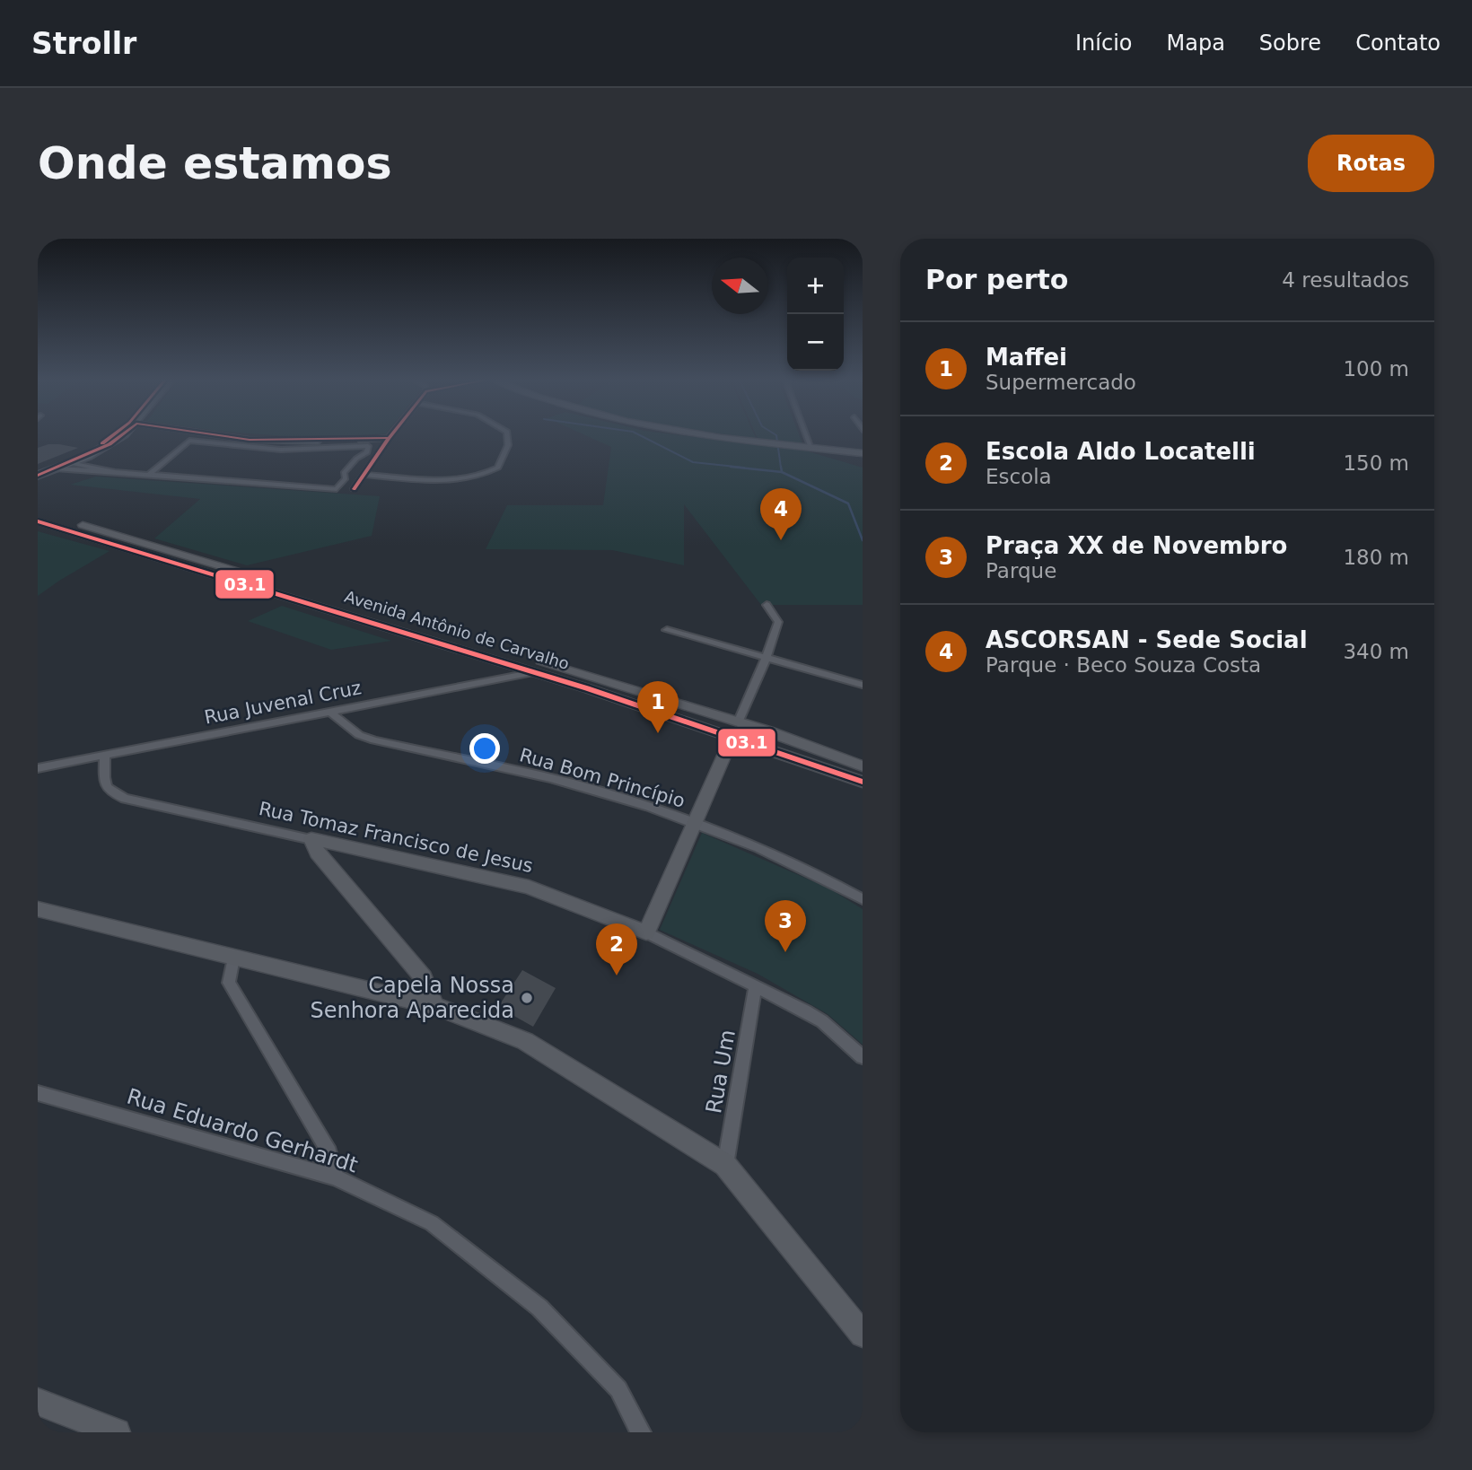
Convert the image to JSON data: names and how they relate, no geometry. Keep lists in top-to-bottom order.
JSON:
{
  "streets": {
    "main road": ["Avenida Antônio de Carvalho", "Rua Tomaz Francisco de Jesus"],
    "street": [
      "Rua Juvenal Cruz",
      "Rua Bom Princípio",
      "Rua Um",
      "Rua Eduardo Gerhardt"
    ]
  },
  "crossings": [
    ["Avenida Antônio de Carvalho", "Rua Juvenal Cruz"],
    ["Rua Juvenal Cruz", "Rua Bom Princípio"],
    ["Rua Juvenal Cruz", "Rua Tomaz Francisco de Jesus"],
    ["Rua Tomaz Francisco de Jesus", "Rua Um"]
  ],
  "places": ["Capela Nossa Senhora Aparecida"],
  "lines": ["transit line 03.1"],
  "north": "left",
  "page": {
    "header": "Strollr",
    "nav": [
      "Início",
      "Mapa",
      "Sobre",
      "Contato"
    ],
    "buttons": "Rotas",
    "title": "Onde estamos",
    "heading": ["Por perto", "4 resultados"],
    "map_buttons": ["+", "−"],
    "list": [
      {
        "mark": "1",
        "name": "Maffei",
        "note": "Supermercado",
        "value": "100 m"
      },
      {
        "mark": "2",
        "name": "Escola Aldo Locatelli",
        "note": "Escola",
        "value": "150 m"
      },
      {
        "mark": "3",
        "name": "Praça XX de Novembro",
        "note": "Parque",
        "value": "180 m"
      },
      {
        "mark": "4",
        "name": "ASCORSAN - Sede Social",
        "note": "Parque · Beco Souza Costa",
        "value": "340 m"
      }
    ],
    "pins": [
      "4",
      "1",
      "3",
      "2"
    ]
  }
}
